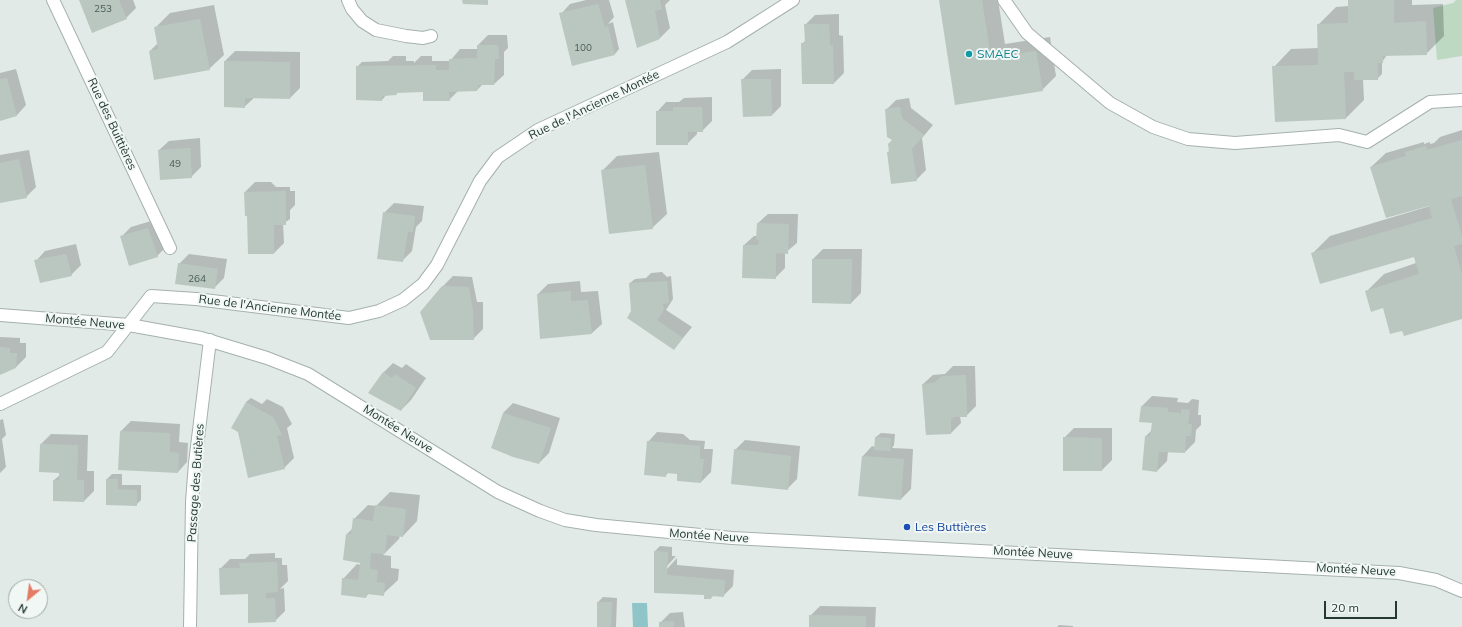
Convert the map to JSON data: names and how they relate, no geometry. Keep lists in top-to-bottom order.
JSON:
{
  "streets": {
    "street": [
      "Rue de l'Ancienne Montée",
      "Rue des Buittières",
      "Montée Neuve",
      "Passage des Butières"
    ]
  },
  "crossings": [
    ["Rue de l'Ancienne Montée", "Montée Neuve"],
    ["Montée Neuve", "Passage des Butières"]
  ],
  "places": ["SMAEC", "Les Buttières"],
  "house_numbers": [
    "253",
    "100",
    "49",
    "264"
  ],
  "scale_bar": "20 m",
  "north": "bottom left"
}
